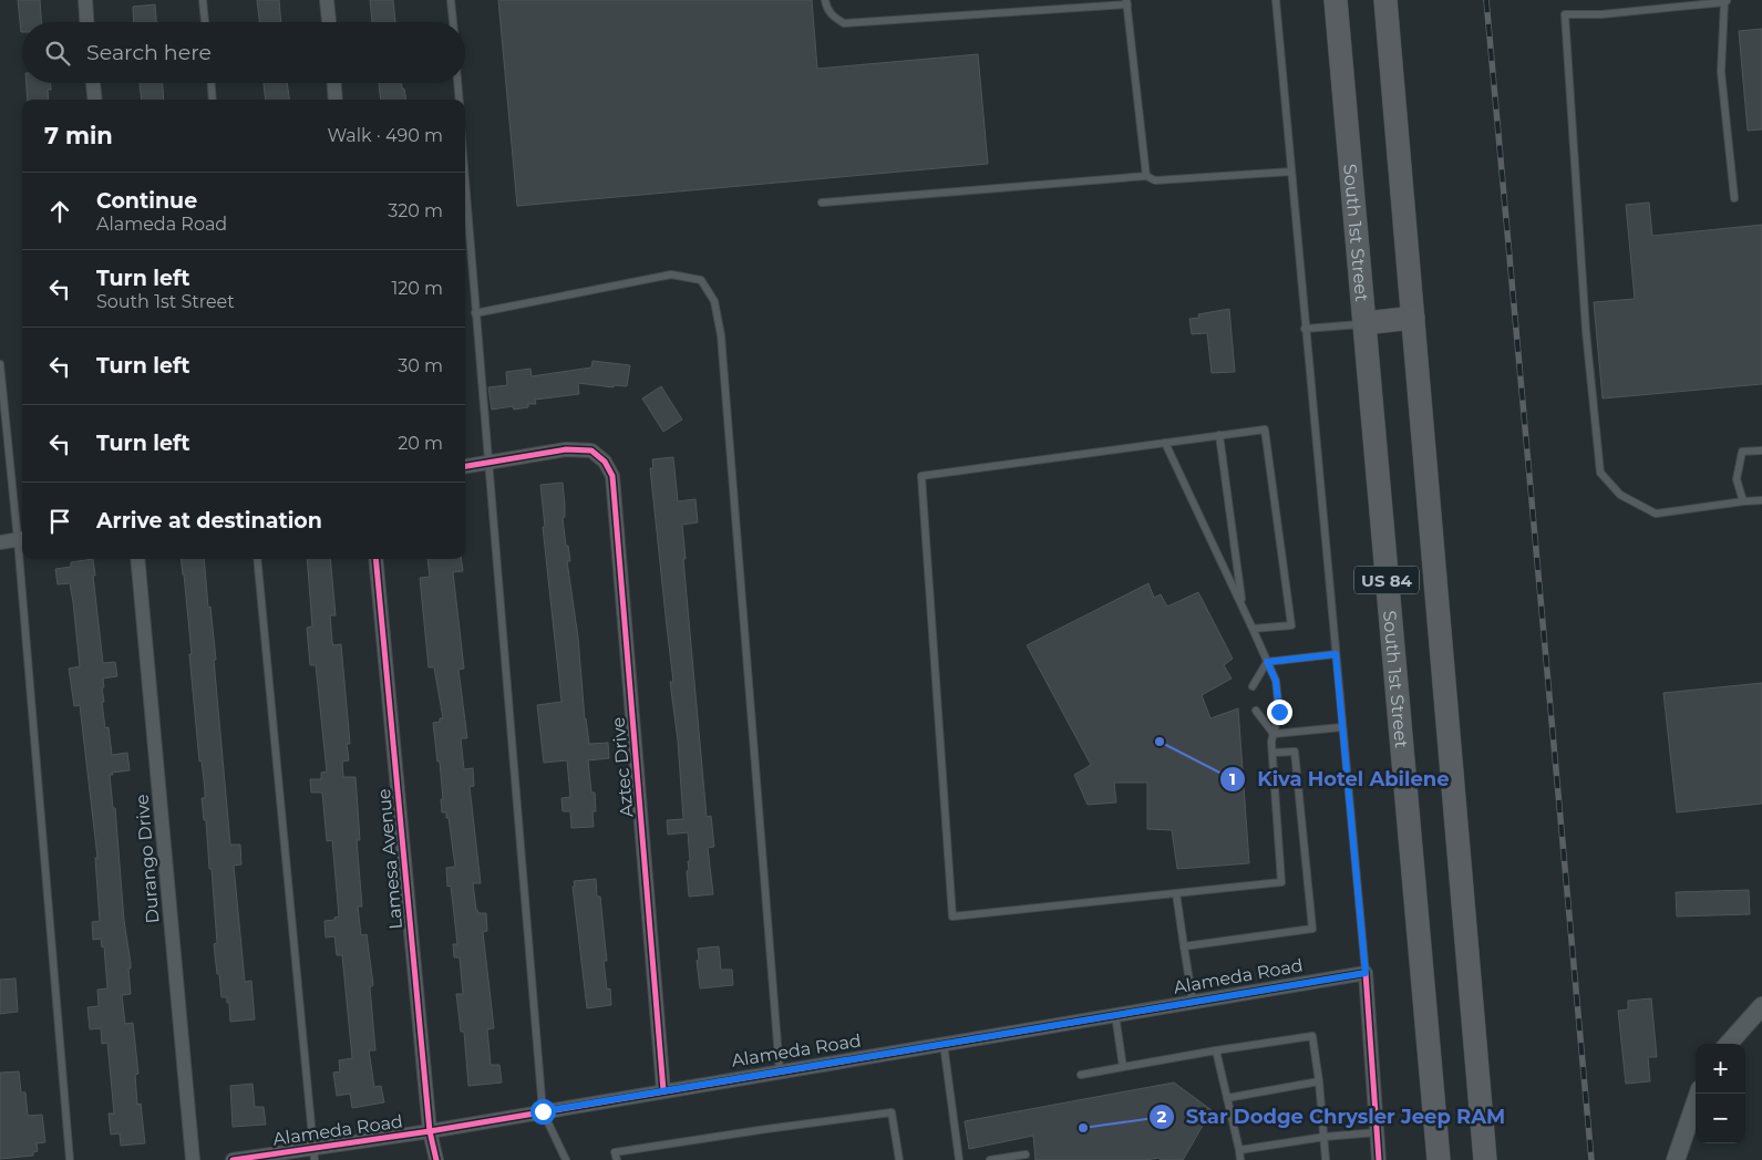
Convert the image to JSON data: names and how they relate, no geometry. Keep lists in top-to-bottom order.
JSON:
{
  "streets": {
    "highway": ["South 1st Street", "US 84"],
    "street": [
      "Aztec Drive",
      "Durango Drive",
      "Lamesa Avenue",
      "Alameda Road"
    ]
  },
  "crossings": [
    ["Aztec Drive", "Alameda Road"],
    ["Lamesa Avenue", "Alameda Road"]
  ],
  "places": ["Kiva Hotel Abilene", "Star Dodge Chrysler Jeep RAM"],
  "page": {
    "search": "Search here",
    "heading": ["7 min", "Walk · 490 m"],
    "list": [
      ["Continue", "Alameda Road", "320 m"],
      ["Turn left", "South 1st Street", "120 m"],
      ["Turn left", "30 m"],
      ["Turn left", "20 m"],
      "Arrive at destination"
    ],
    "map_buttons": ["+", "−"]
  }
}
